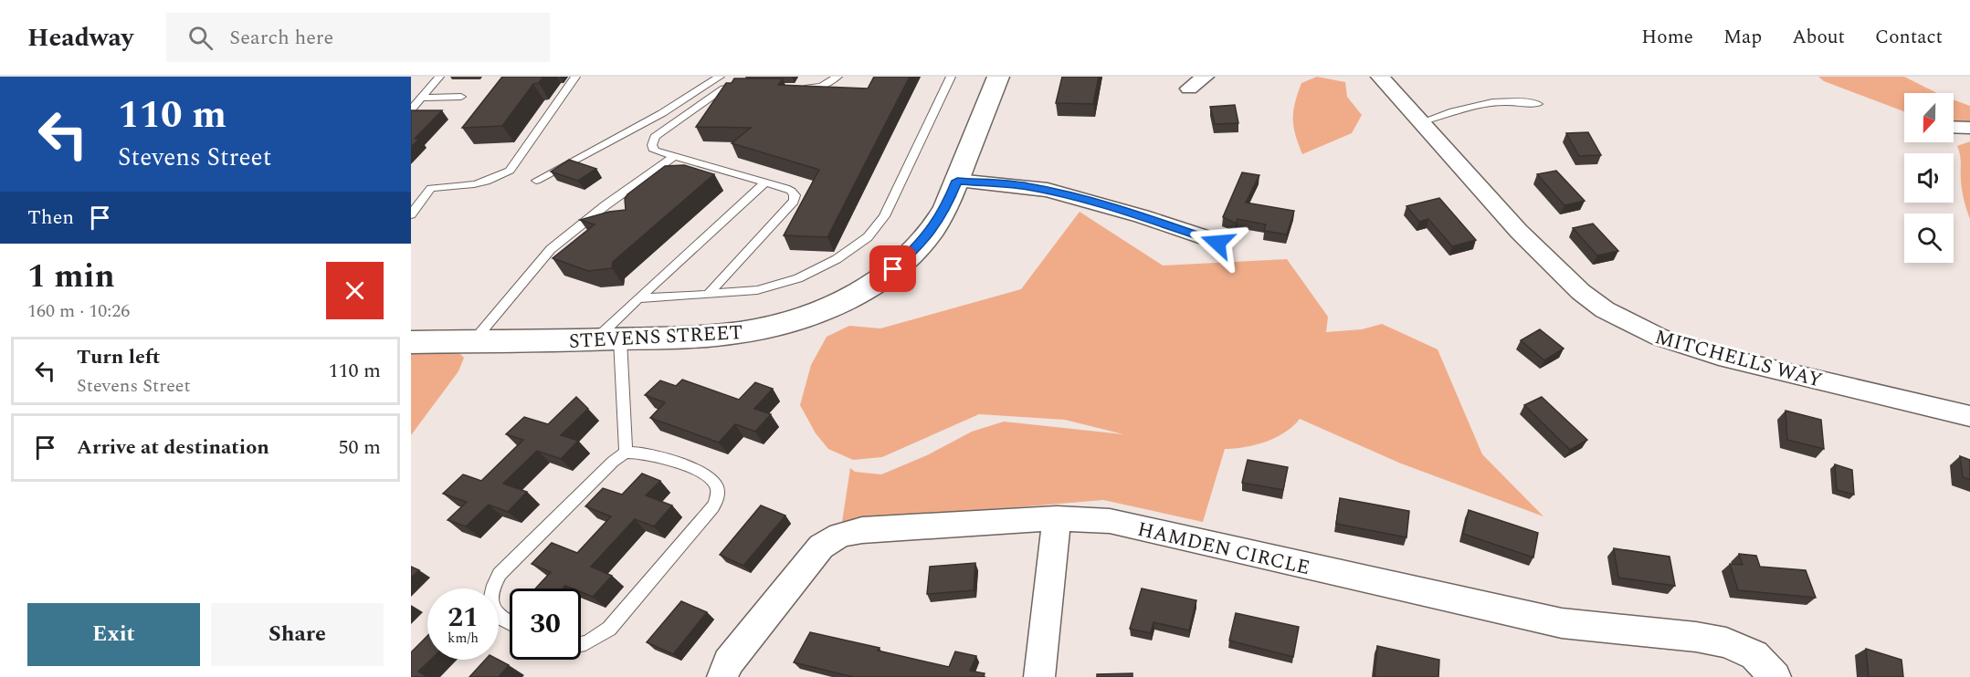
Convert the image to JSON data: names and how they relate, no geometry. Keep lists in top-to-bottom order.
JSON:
{
  "streets": {
    "street": ["STEVENS STREET", "MITCHELLS WAY", "HAMDEN CIRCLE"]
  },
  "north": "bottom",
  "page": {
    "header": "Headway",
    "search": "Search here",
    "nav": [
      "Home",
      "Map",
      "About",
      "Contact"
    ],
    "turn": ["110 m", "Stevens Street"],
    "then": "Then",
    "heading": ["1 min", "160 m · 10:26"],
    "list": [
      {
        "name": "Turn left",
        "note": "Stevens Street",
        "value": "110 m"
      },
      {
        "name": "Arrive at destination",
        "value": "50 m"
      }
    ],
    "speed": "21 km/h",
    "limit": "30",
    "buttons": ["Exit", "Share"]
  }
}
